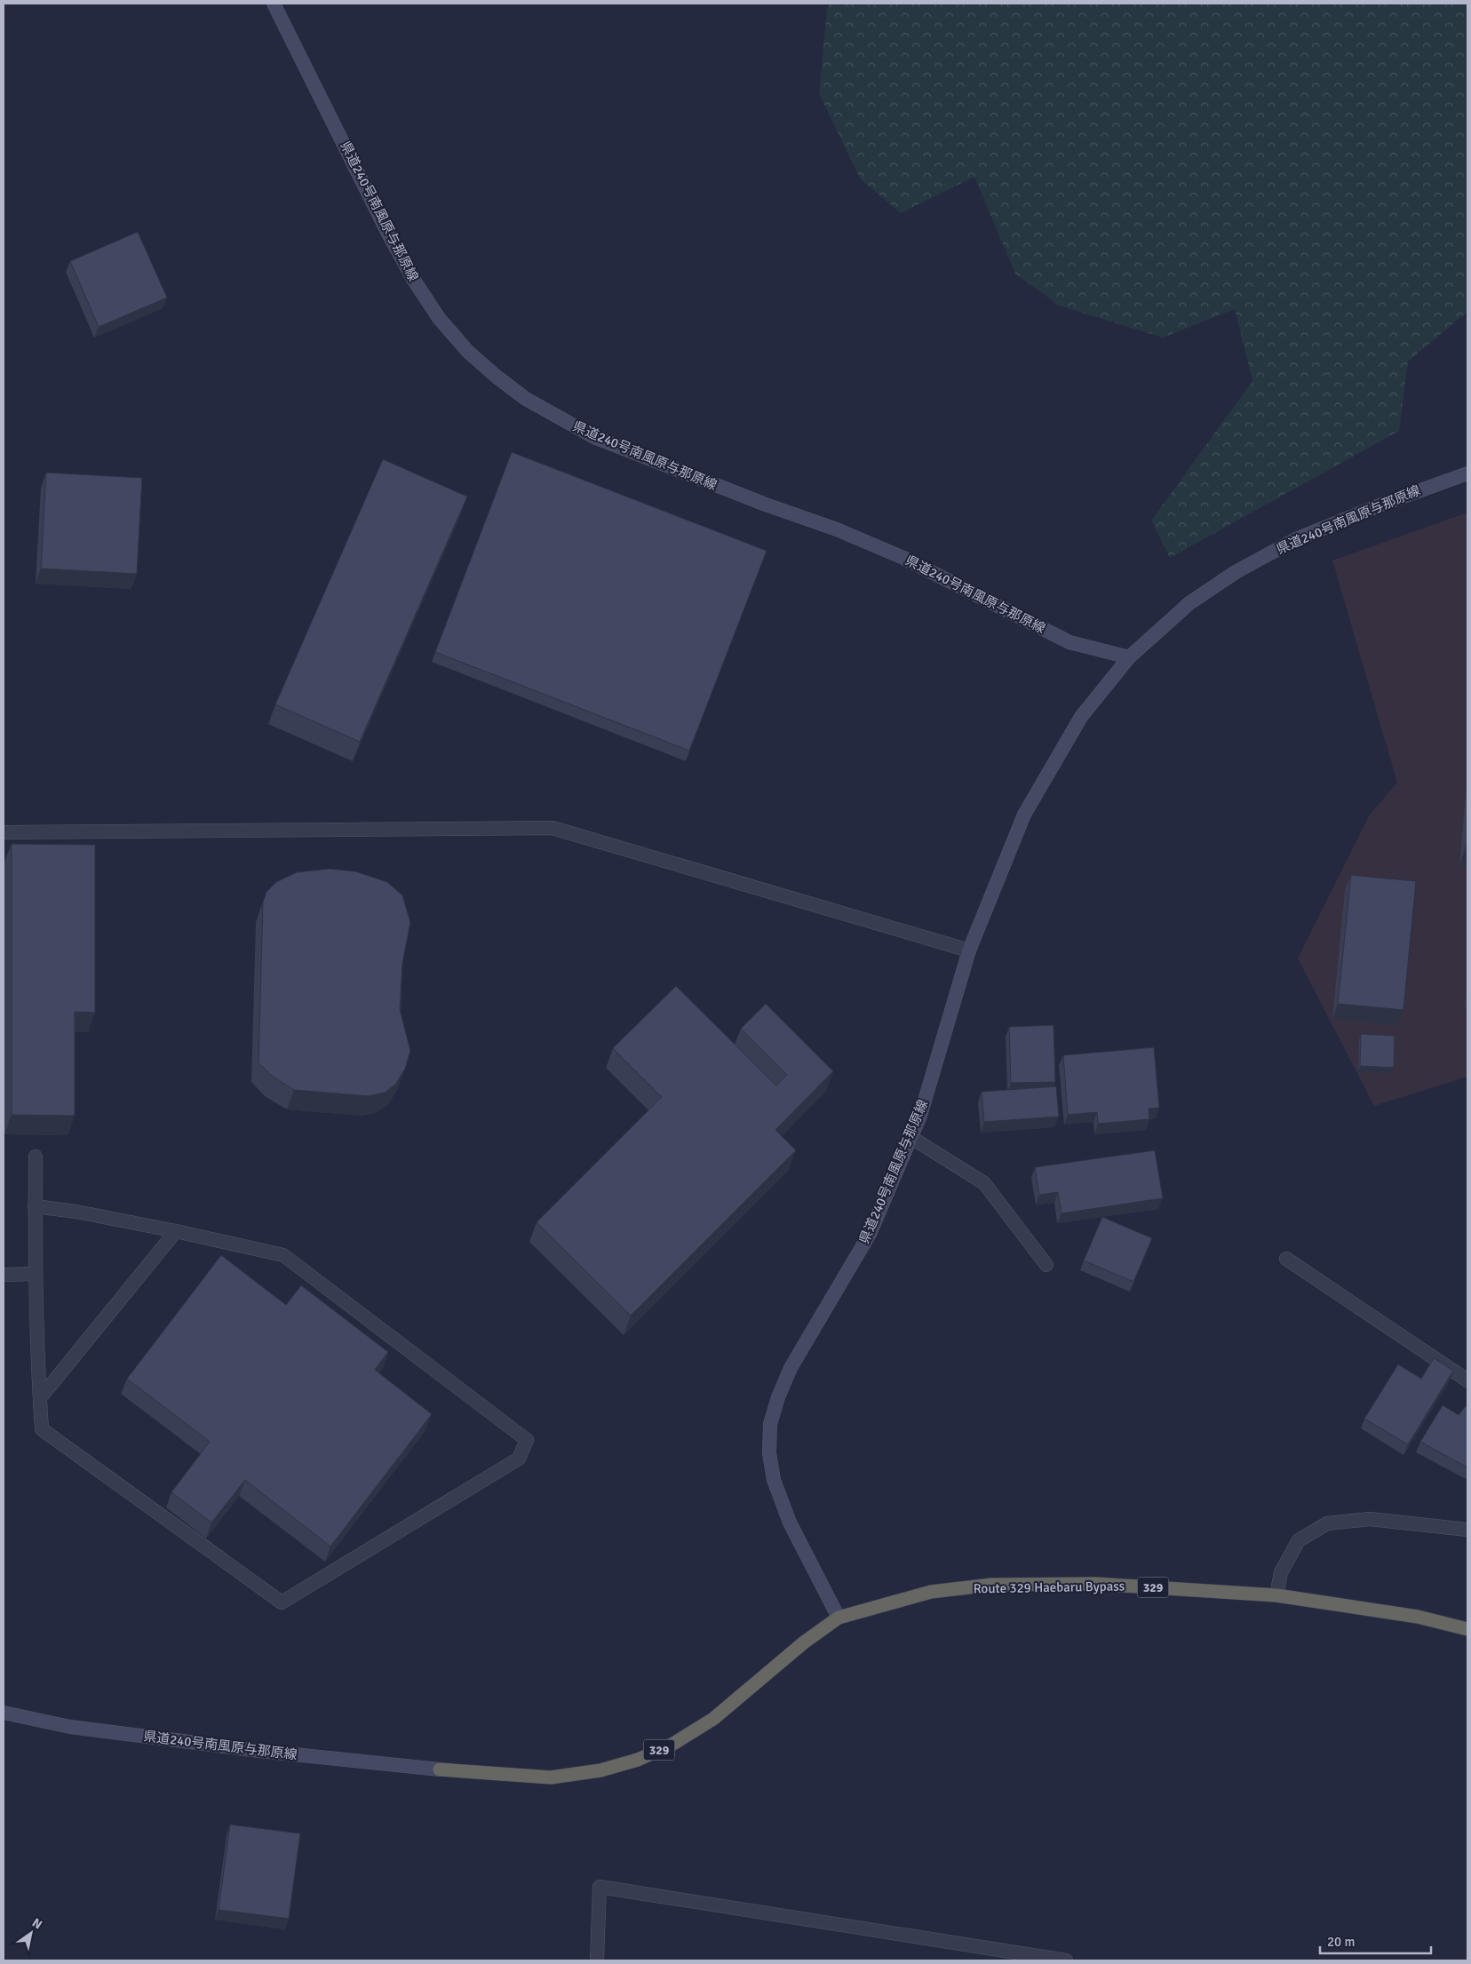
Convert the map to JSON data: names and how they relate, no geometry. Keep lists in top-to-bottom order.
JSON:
{
  "streets": {
    "highway": ["Route 329 Haebaru Bypass", "329"],
    "main road": ["県道240号南風原与那原線"]
  },
  "crossings": [
    ["県道240号南風原与那原線", "Route 329 Haebaru Bypass"]
  ],
  "scale_bar": "20 m",
  "north": "top right"
}
